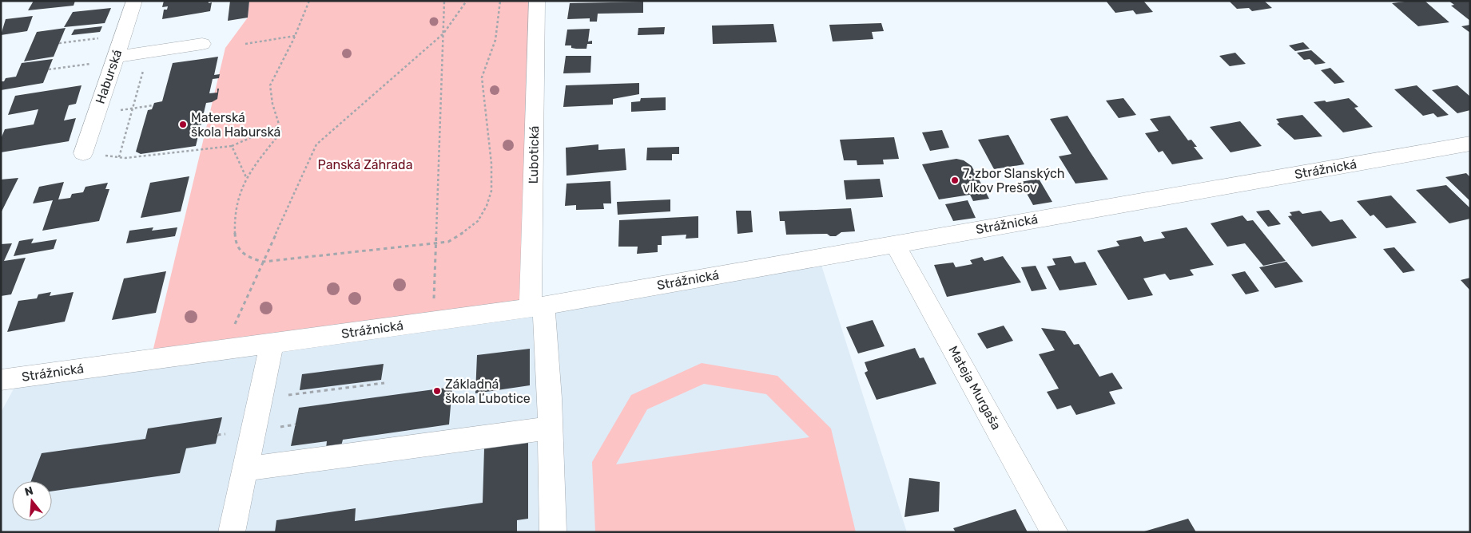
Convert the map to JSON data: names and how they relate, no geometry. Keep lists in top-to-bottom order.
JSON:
{
  "streets": {
    "street": [
      "Haburská",
      "Ľubotická",
      "Strážnická",
      "Mateja Murgaša"
    ]
  },
  "crossings": [
    ["Ľubotická", "Strážnická"],
    ["Strážnická", "Mateja Murgaša"]
  ],
  "parks": ["Panská Záhrada"],
  "places": ["Materská škola Haburská", "7. zbor Slanských vlkov Prešov", "Základná škola Ľubotice"],
  "north": "top"
}
